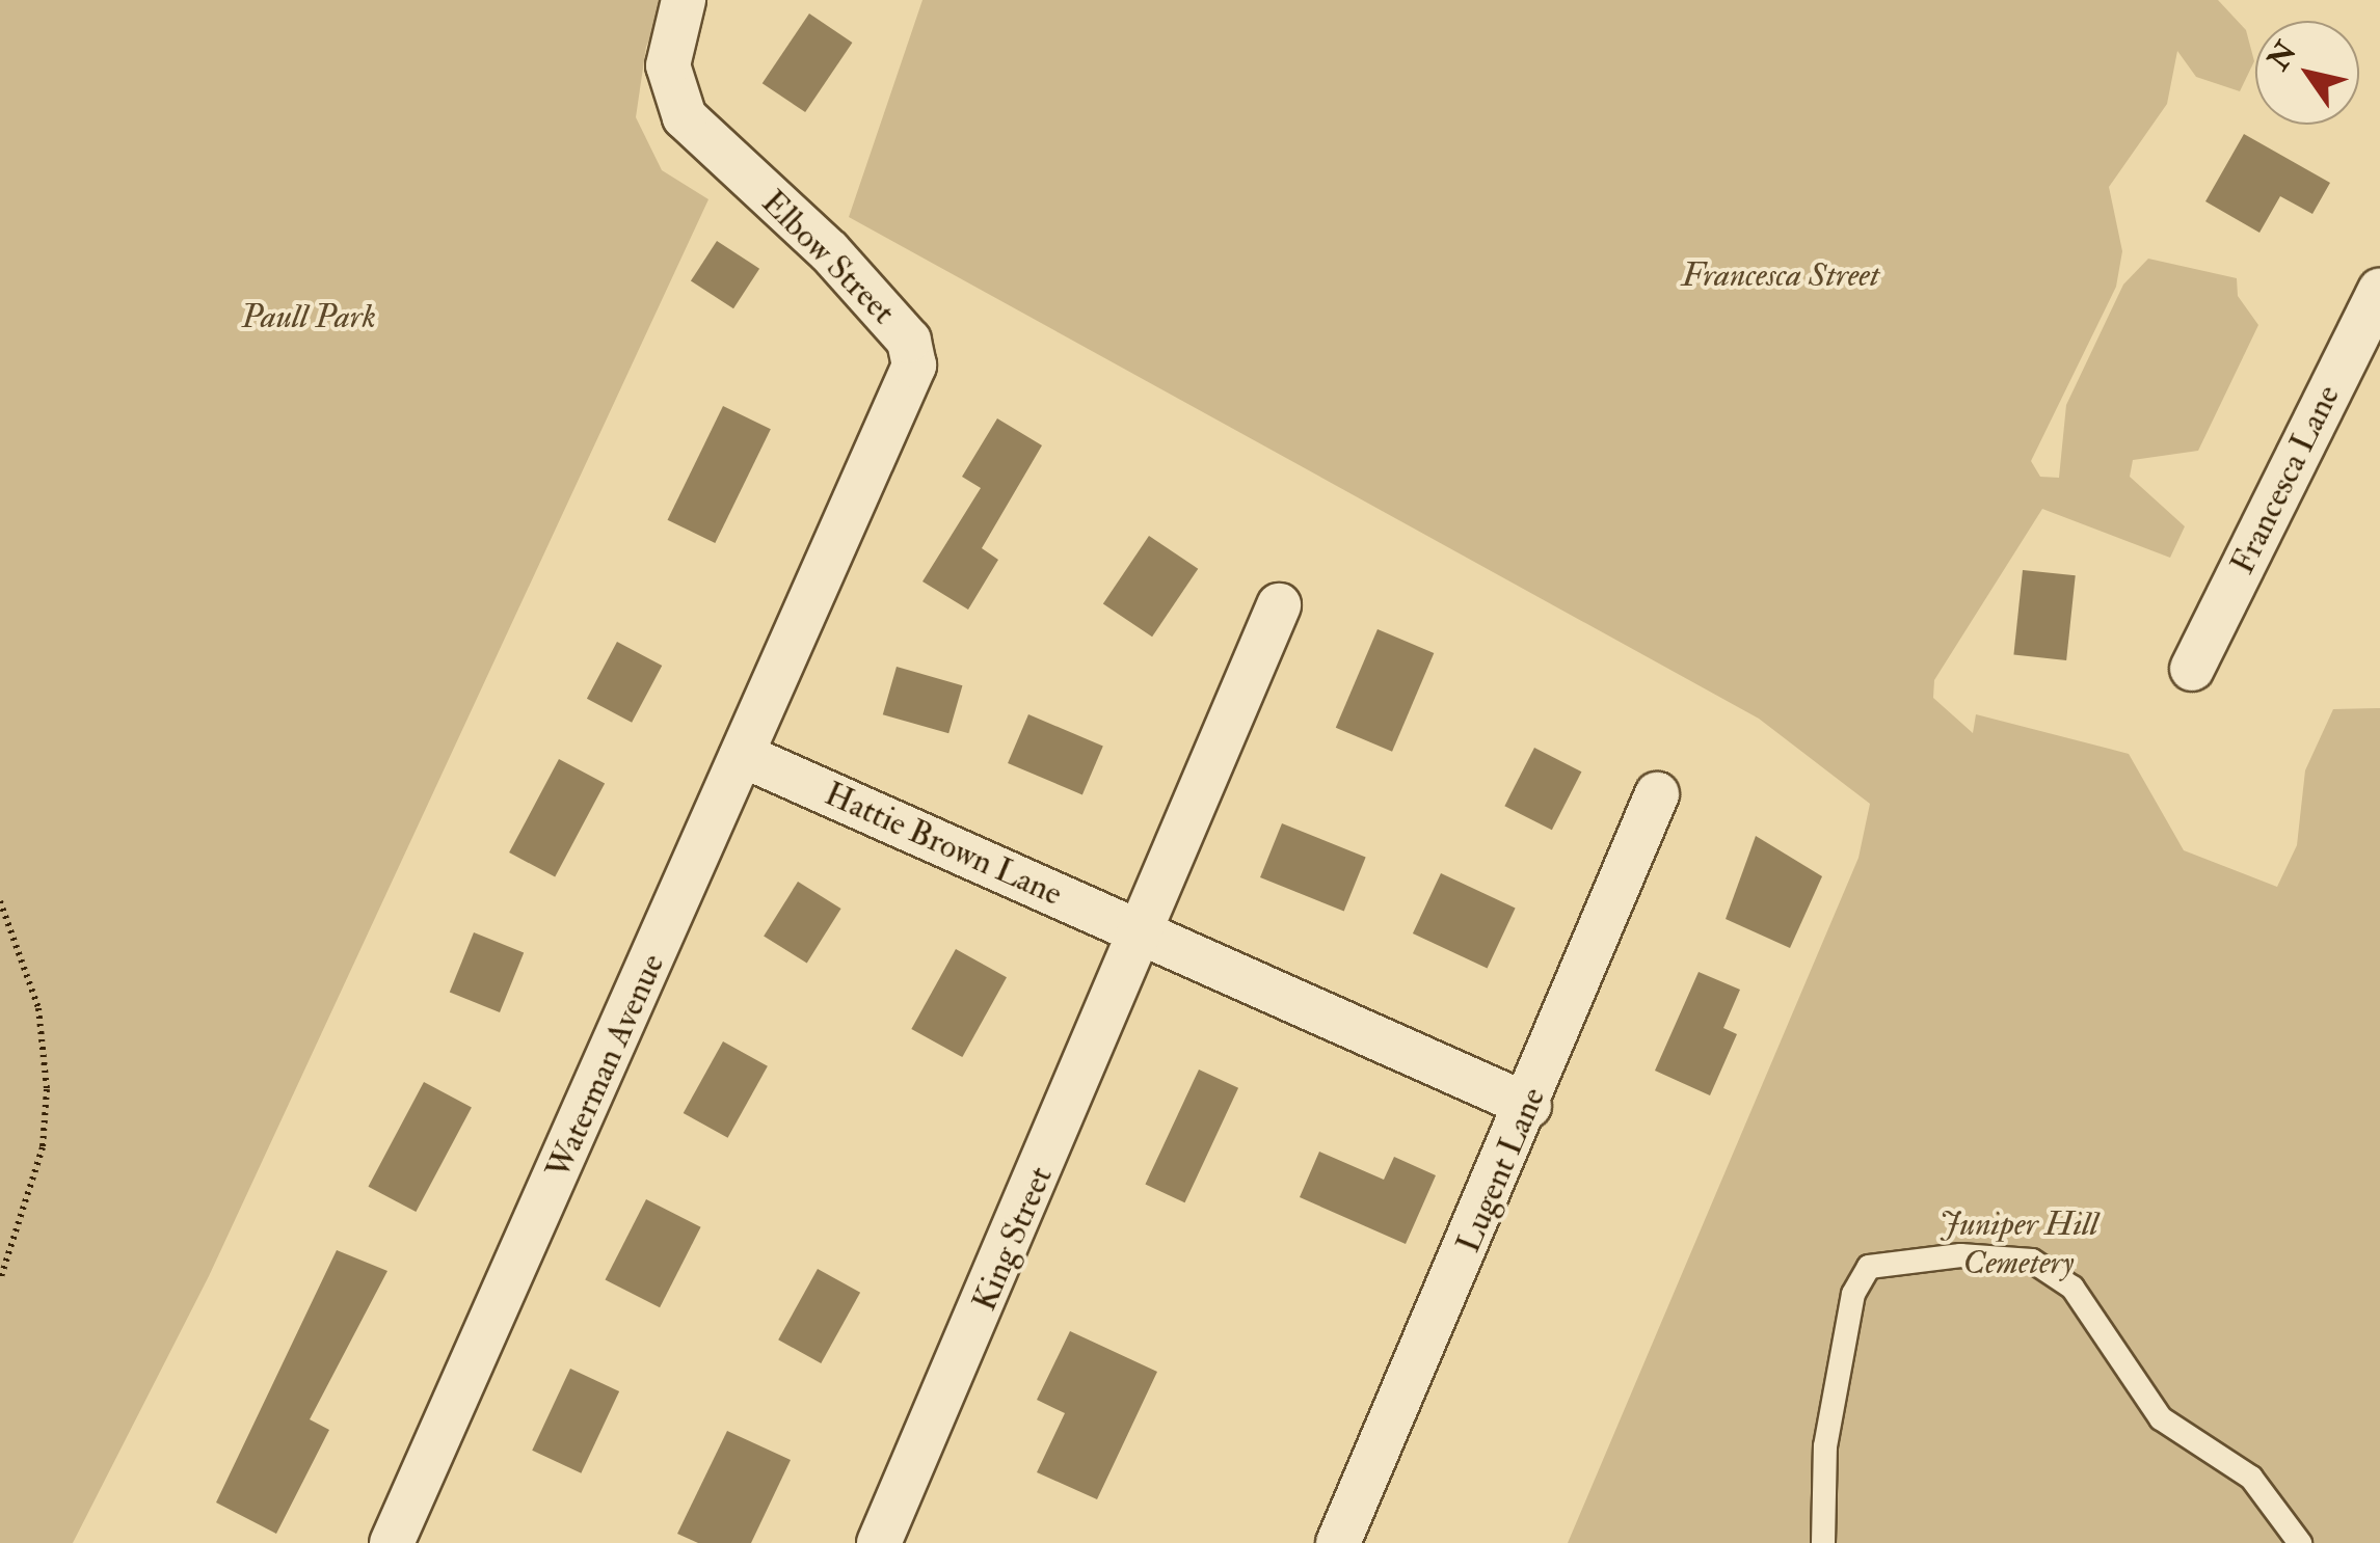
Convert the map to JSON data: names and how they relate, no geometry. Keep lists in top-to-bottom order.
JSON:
{
  "streets": {
    "street": [
      "Elbow Street",
      "Francesca Lane",
      "Hattie Brown Lane",
      "Waterman Avenue",
      "Lugent Lane",
      "King Street"
    ]
  },
  "crossings": [
    ["Elbow Street", "Waterman Avenue"],
    ["Hattie Brown Lane", "Waterman Avenue"],
    ["Hattie Brown Lane", "Lugent Lane"],
    ["Hattie Brown Lane", "King Street"]
  ],
  "parks": ["Francesca Street", "Paull Park", "Juniper Hill Cemetery"],
  "north": "top left"
}
